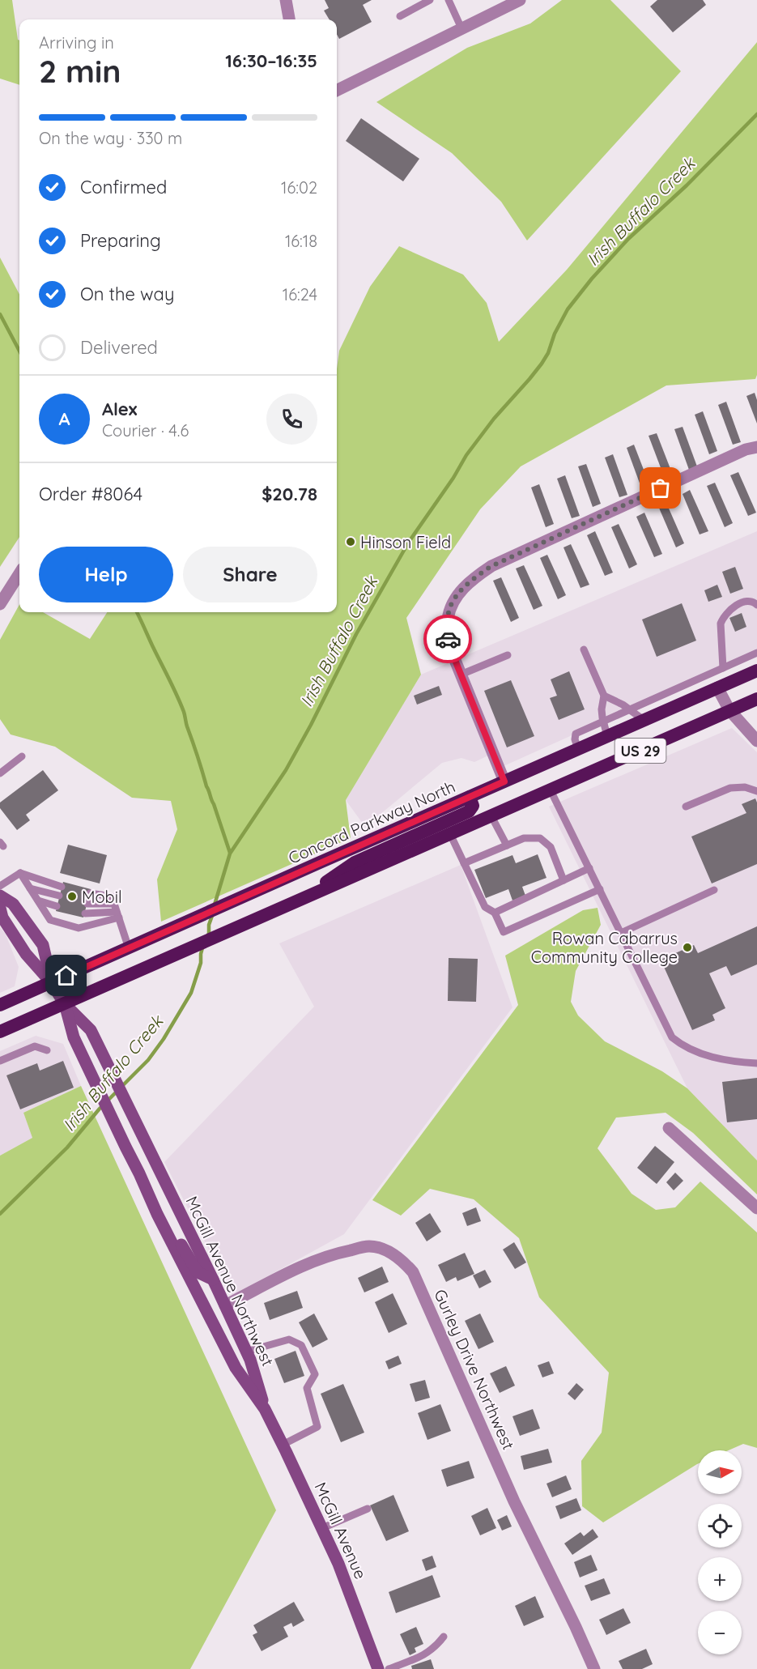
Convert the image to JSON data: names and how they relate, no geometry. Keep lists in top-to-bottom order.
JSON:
{
  "streets": {
    "highway": ["US 29", "Concord Parkway North"],
    "main road": ["McGill Avenue Northwest", "McGill Avenue"],
    "street": ["Gurley Drive Northwest"]
  },
  "crossings": [
    ["US 29", "McGill Avenue Northwest"],
    ["Concord Parkway North", "McGill Avenue Northwest"],
    ["McGill Avenue Northwest", "Gurley Drive Northwest"],
    ["McGill Avenue Northwest", "McGill Avenue"]
  ],
  "water": ["Irish Buffalo Creek"],
  "places": ["Hinson Field", "Mobil", "Rowan Cabarrus Community College"],
  "north": "right",
  "page": {
    "heading": ["2 min", "Arriving in", "16:30–16:35"],
    "panel": [
      "Alex",
      "Courier · 4.6",
      "Order #8064",
      "$20.78"
    ],
    "bar": "On the way · 330 m",
    "list": [
      ["Confirmed", "16:02"],
      ["Preparing", "16:18"],
      ["On the way", "16:24"],
      "Delivered"
    ],
    "round": "A",
    "buttons": ["Help", "Share"],
    "map_buttons": ["+", "−"]
  }
}
